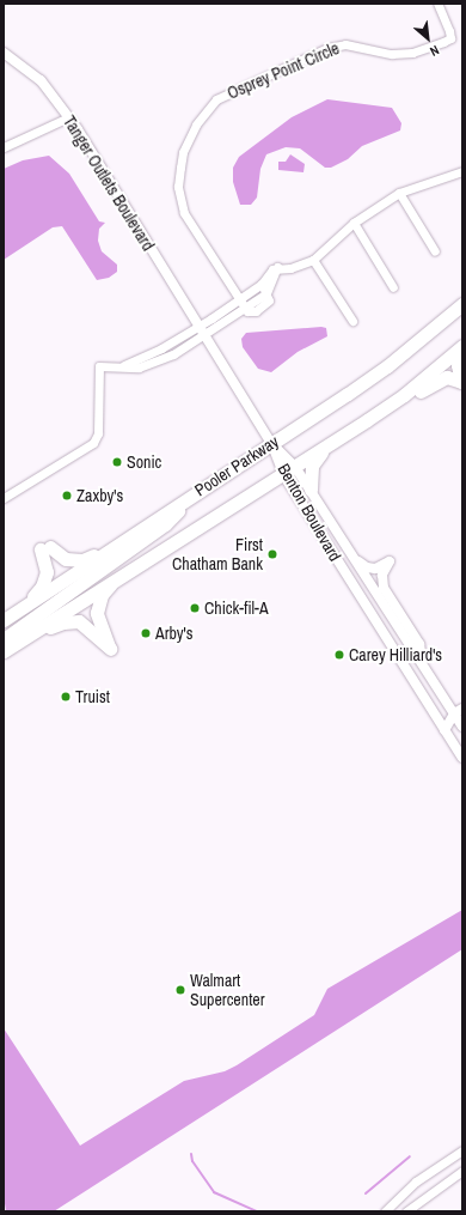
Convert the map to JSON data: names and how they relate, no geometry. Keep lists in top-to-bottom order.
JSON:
{
  "streets": {
    "main road": ["Pooler Parkway"],
    "street": ["Osprey Point Circle", "Tanger Outlets Boulevard", "Benton Boulevard"]
  },
  "crossings": [
    ["Pooler Parkway", "Benton Boulevard"]
  ],
  "places": [
    "Sonic",
    "Zaxby's",
    "First Chatham Bank",
    "Chick-fil-A",
    "Arby's",
    "Carey Hilliard's",
    "Truist",
    "Walmart Supercenter"
  ],
  "north": "bottom right"
}
